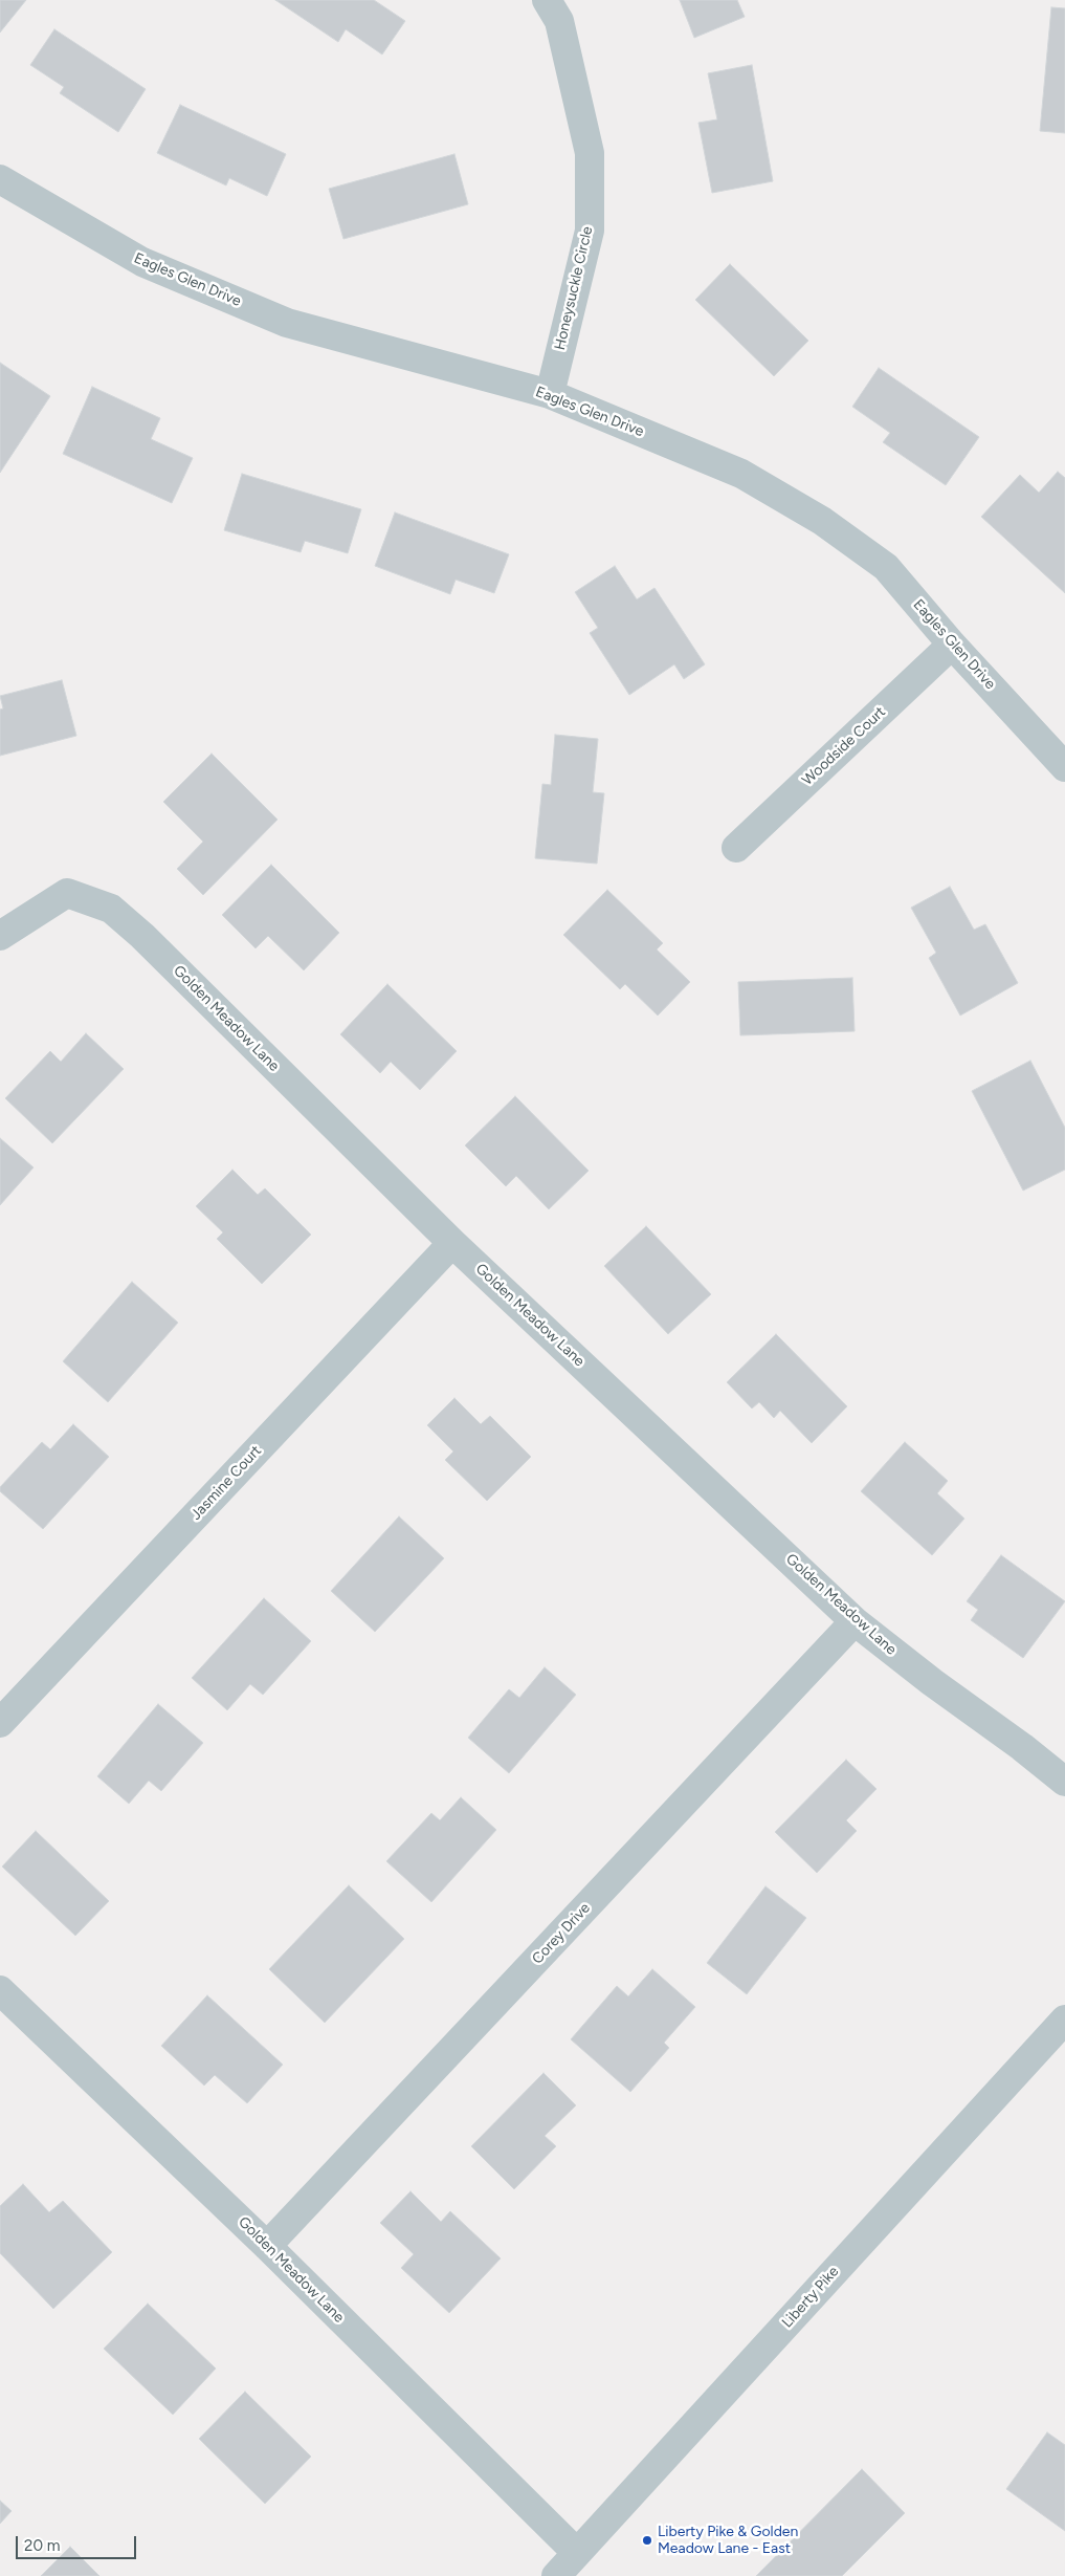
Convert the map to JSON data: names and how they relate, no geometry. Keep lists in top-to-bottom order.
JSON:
{
  "streets": {
    "street": [
      "Eagles Glen Drive",
      "Honeysuckle Circle",
      "Woodside Court",
      "Golden Meadow Lane",
      "Jasmine Court",
      "Corey Drive",
      "Liberty Pike"
    ]
  },
  "crossings": [
    ["Eagles Glen Drive", "Honeysuckle Circle"],
    ["Eagles Glen Drive", "Woodside Court"],
    ["Golden Meadow Lane", "Jasmine Court"],
    ["Golden Meadow Lane", "Corey Drive"],
    ["Golden Meadow Lane", "Liberty Pike"]
  ],
  "places": ["Liberty Pike & Golden Meadow Lane - East"],
  "scale_bar": "20 m"
}
